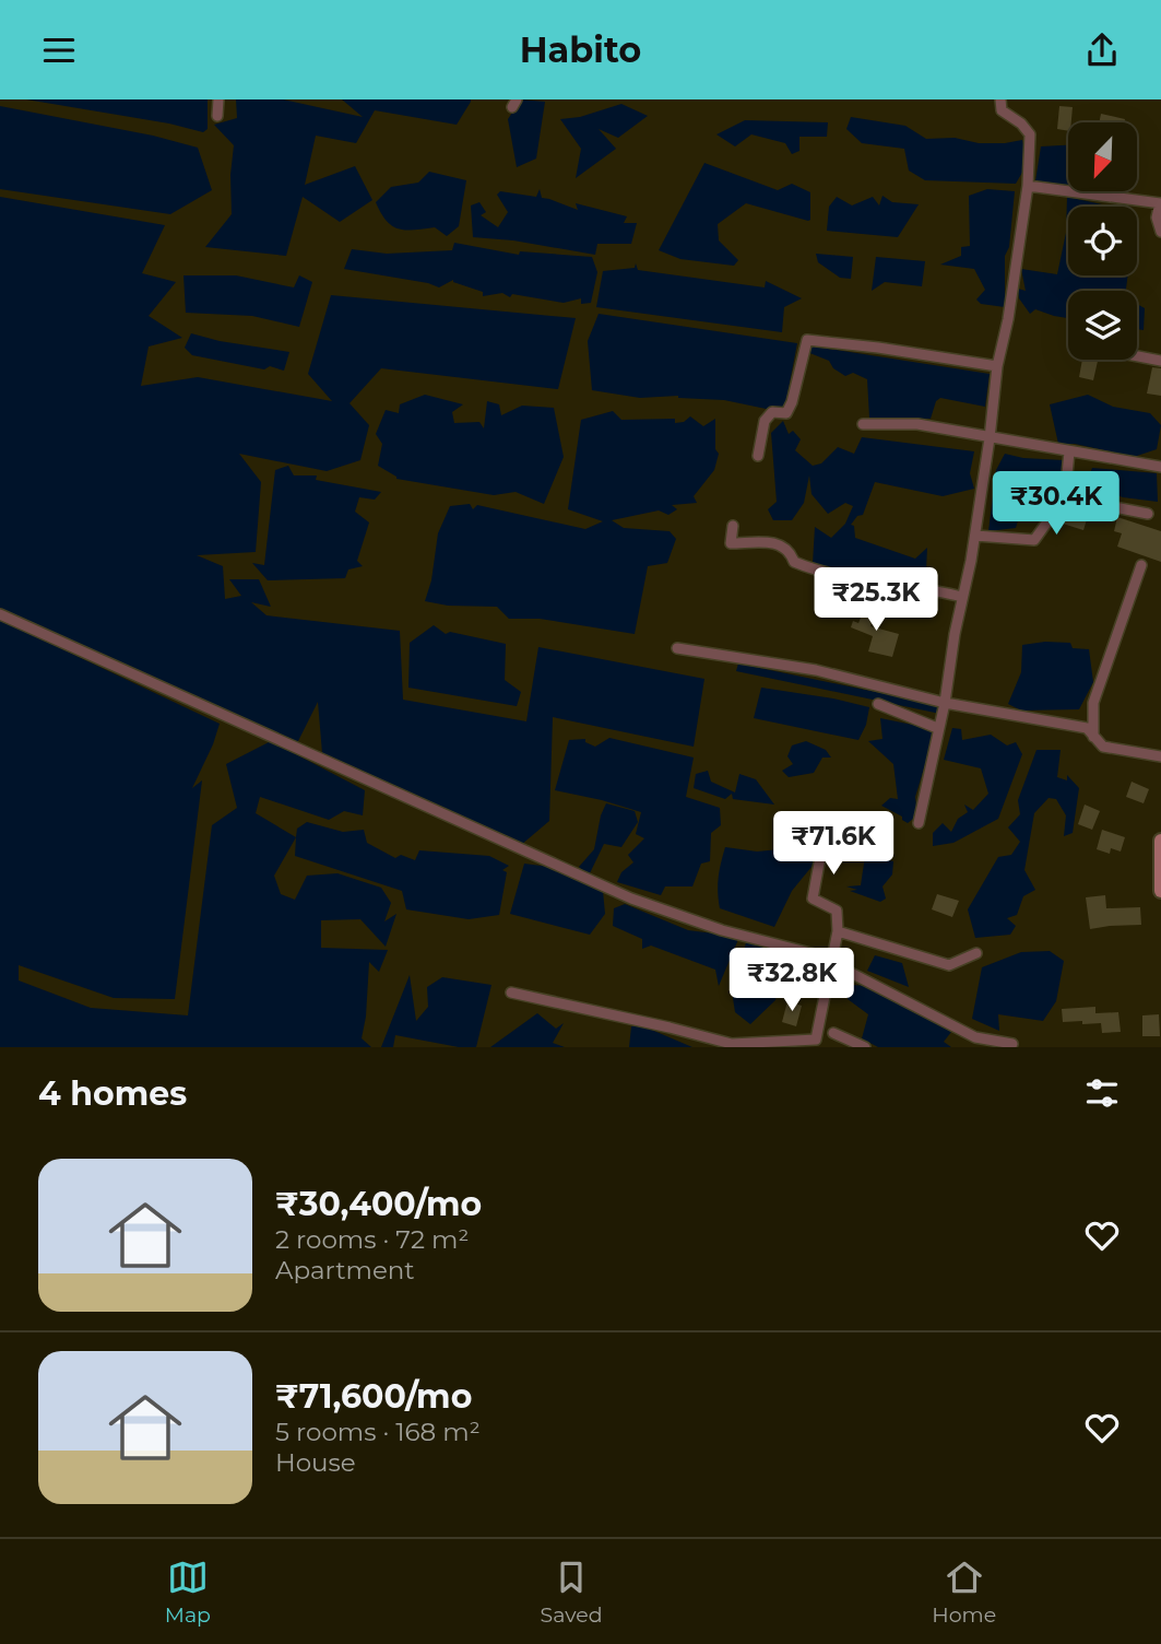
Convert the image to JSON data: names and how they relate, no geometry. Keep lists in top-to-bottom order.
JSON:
{
  "north": "bottom left",
  "page": {
    "header": "Habito",
    "price": [
      "₹30.4K",
      "₹25.3K",
      "₹71.6K",
      "₹32.8K"
    ],
    "heading": "4 homes",
    "list": [
      {
        "name": "₹30,400/mo",
        "note": "2 rooms · 72 m² · Apartment"
      },
      {
        "name": "₹71,600/mo",
        "note": "5 rooms · 168 m² · House"
      }
    ],
    "tabs": ["Map", "Saved", "Home"]
  }
}
